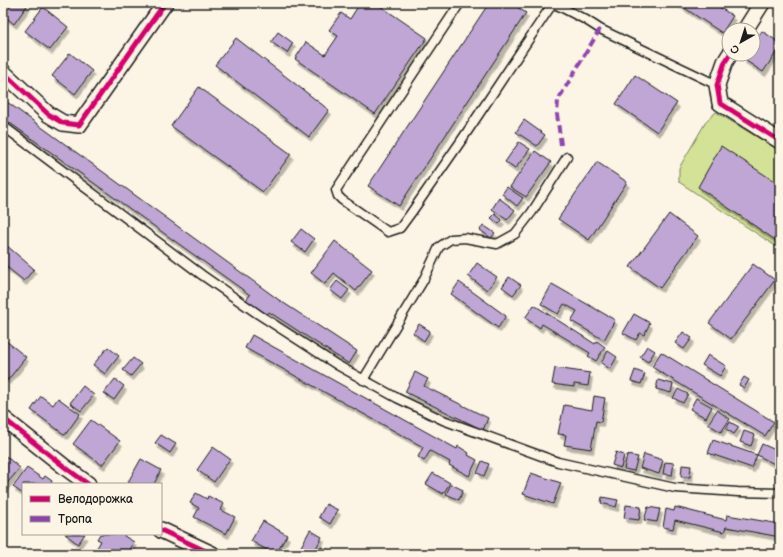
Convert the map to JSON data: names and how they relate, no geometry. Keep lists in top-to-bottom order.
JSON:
{
  "legend": ["Велодорожка", "Тропа"],
  "north": "bottom left"
}
